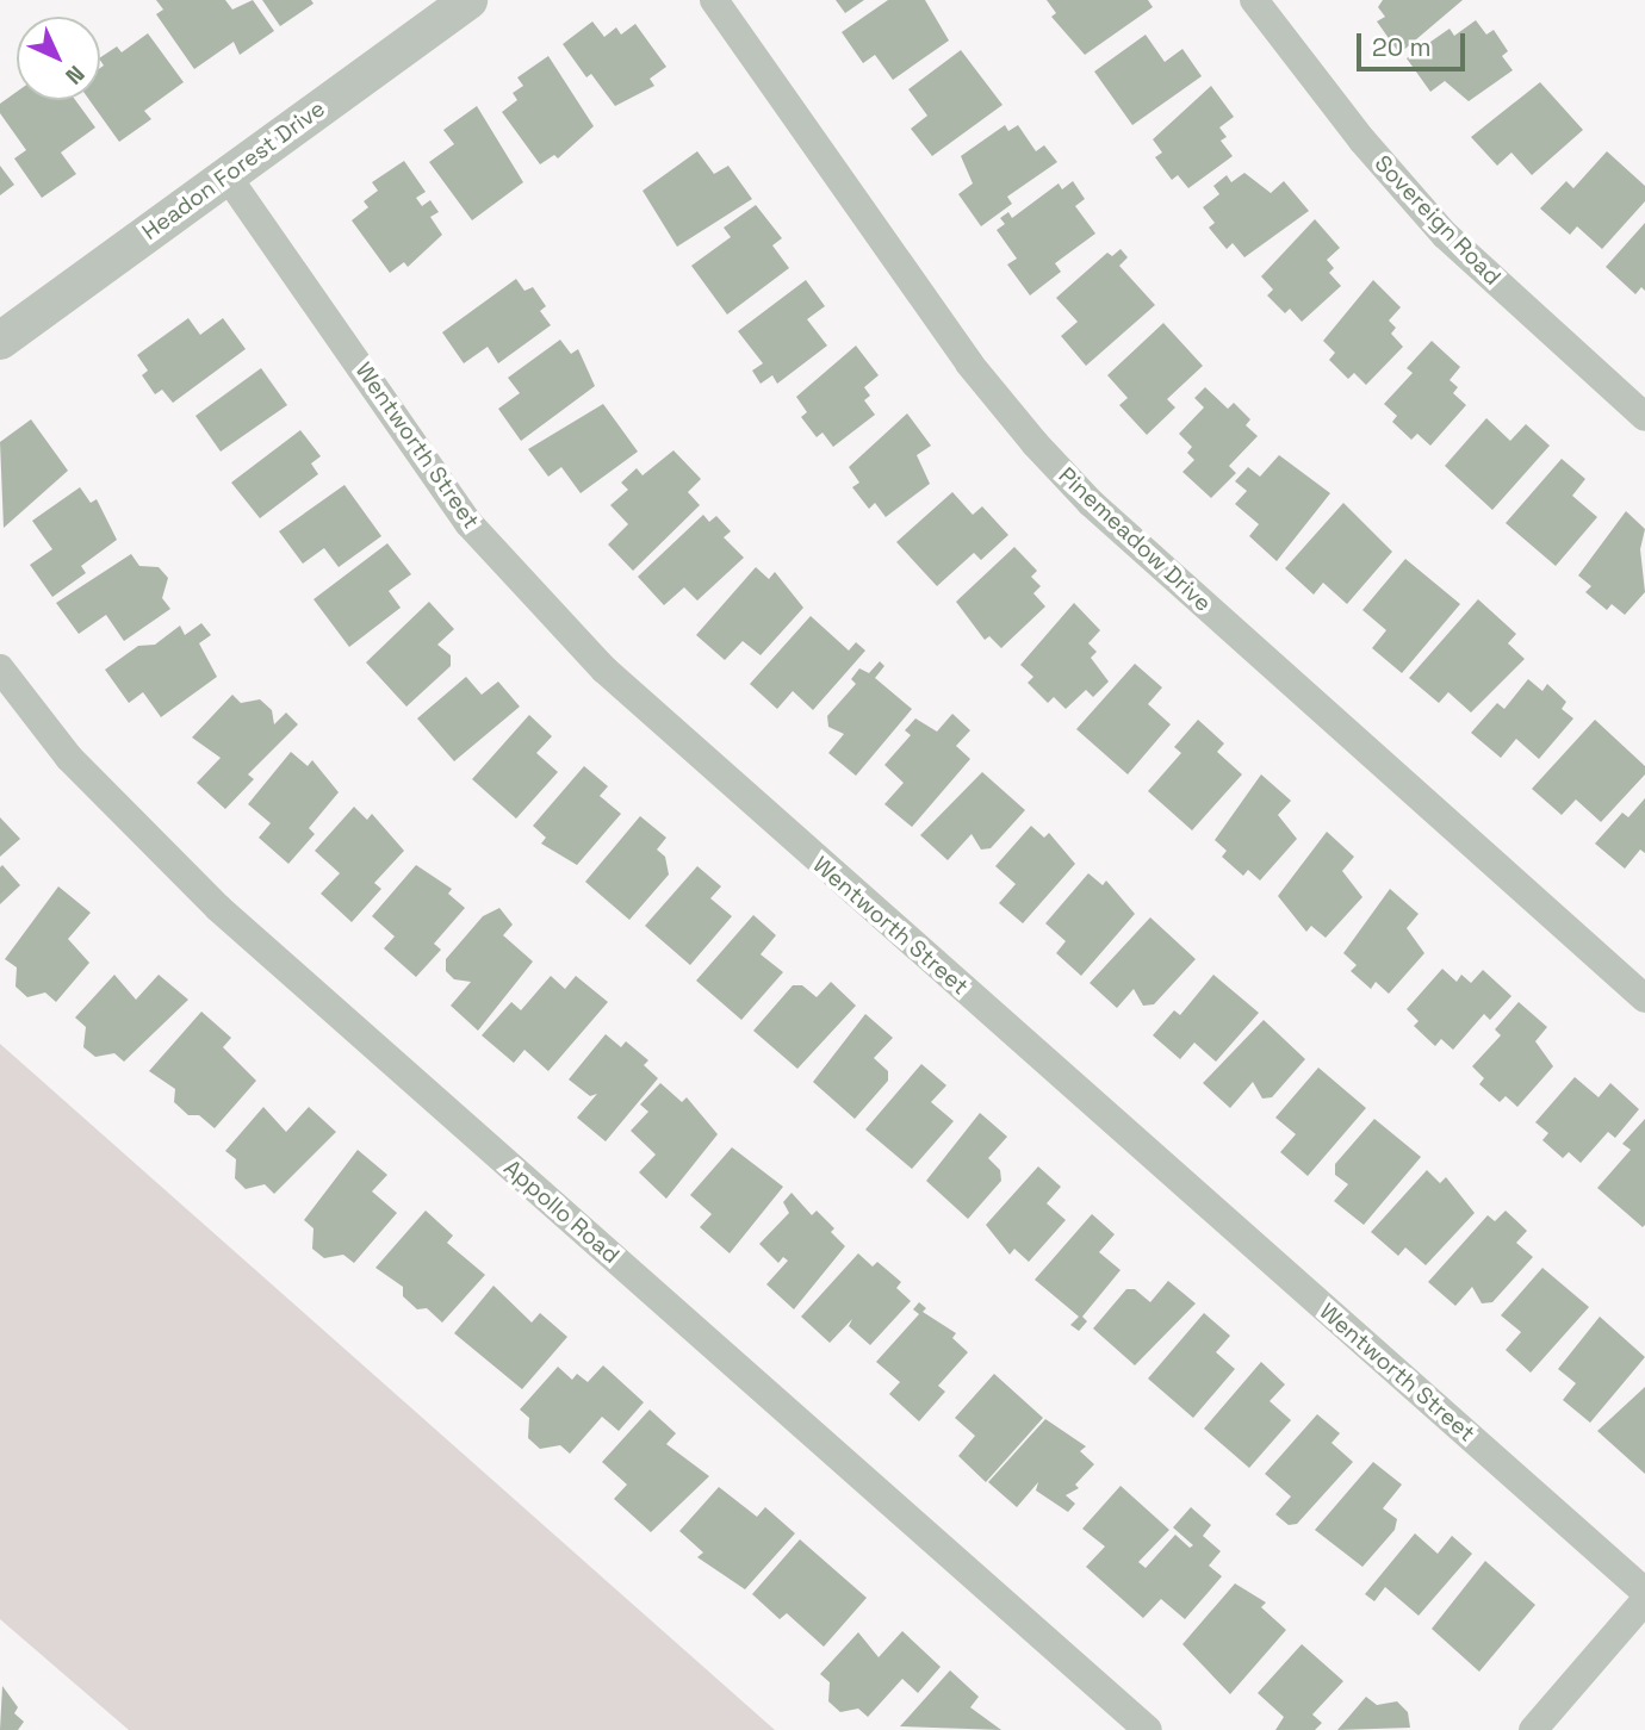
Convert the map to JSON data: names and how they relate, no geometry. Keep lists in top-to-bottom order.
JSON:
{
  "streets": {
    "street": [
      "Headon Forest Drive",
      "Sovereign Road",
      "Wentworth Street",
      "Pinemeadow Drive",
      "Appollo Road"
    ]
  },
  "crossings": [
    ["Headon Forest Drive", "Wentworth Street"]
  ],
  "scale_bar": "20 m",
  "north": "bottom right"
}
